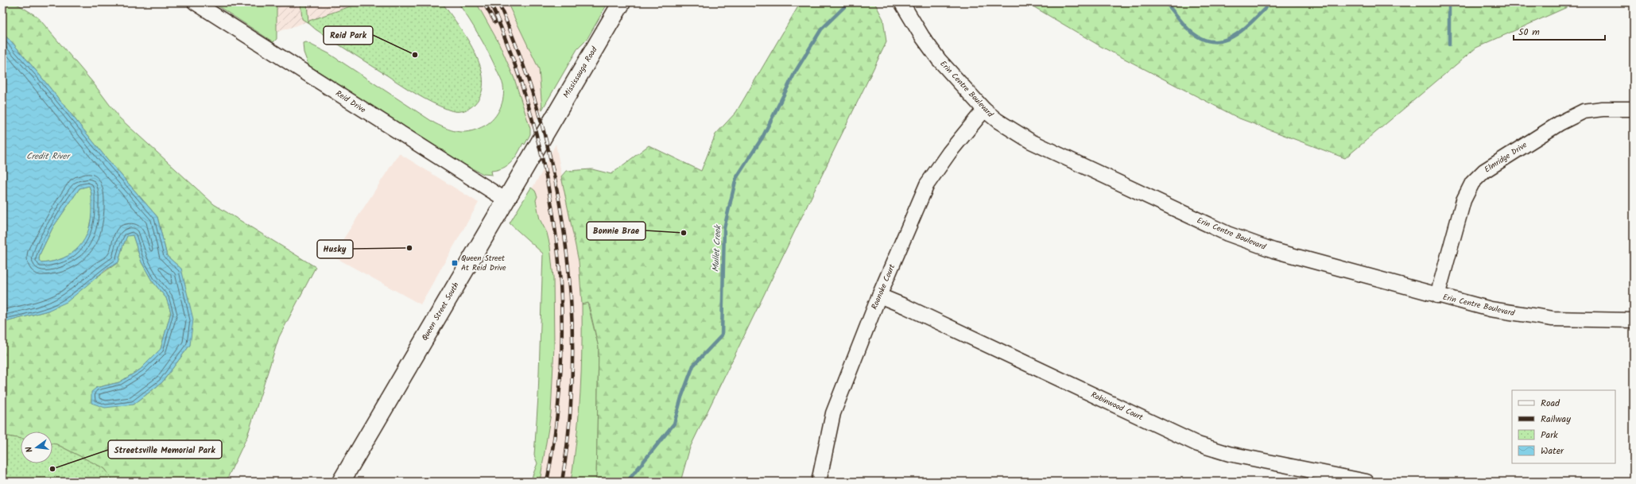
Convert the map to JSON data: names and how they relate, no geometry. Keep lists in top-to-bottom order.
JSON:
{
  "streets": {
    "main road": ["Mississauga Road", "Queen Street South"],
    "street": [
      "Erin Centre Boulevard",
      "Reid Drive",
      "Elmridge Drive",
      "Roanoke Court",
      "Robinwood Court"
    ]
  },
  "crossings": [
    ["Mississauga Road", "Queen Street South"],
    ["Erin Centre Boulevard", "Elmridge Drive"],
    ["Erin Centre Boulevard", "Roanoke Court"],
    ["Reid Drive", "Queen Street South"],
    ["Roanoke Court", "Robinwood Court"]
  ],
  "water": ["Credit River", "Mullet Creek"],
  "places": {
    "other": [
      "Reid Park",
      "Bonnie Brae",
      "Husky",
      "Streetsville Memorial Park"
    ],
    "transit": ["Queen Street At Reid Drive"]
  },
  "legend": [
    "Road",
    "Railway",
    "Park",
    "Water"
  ],
  "scale_bar": "50 m",
  "north": "left"
}
